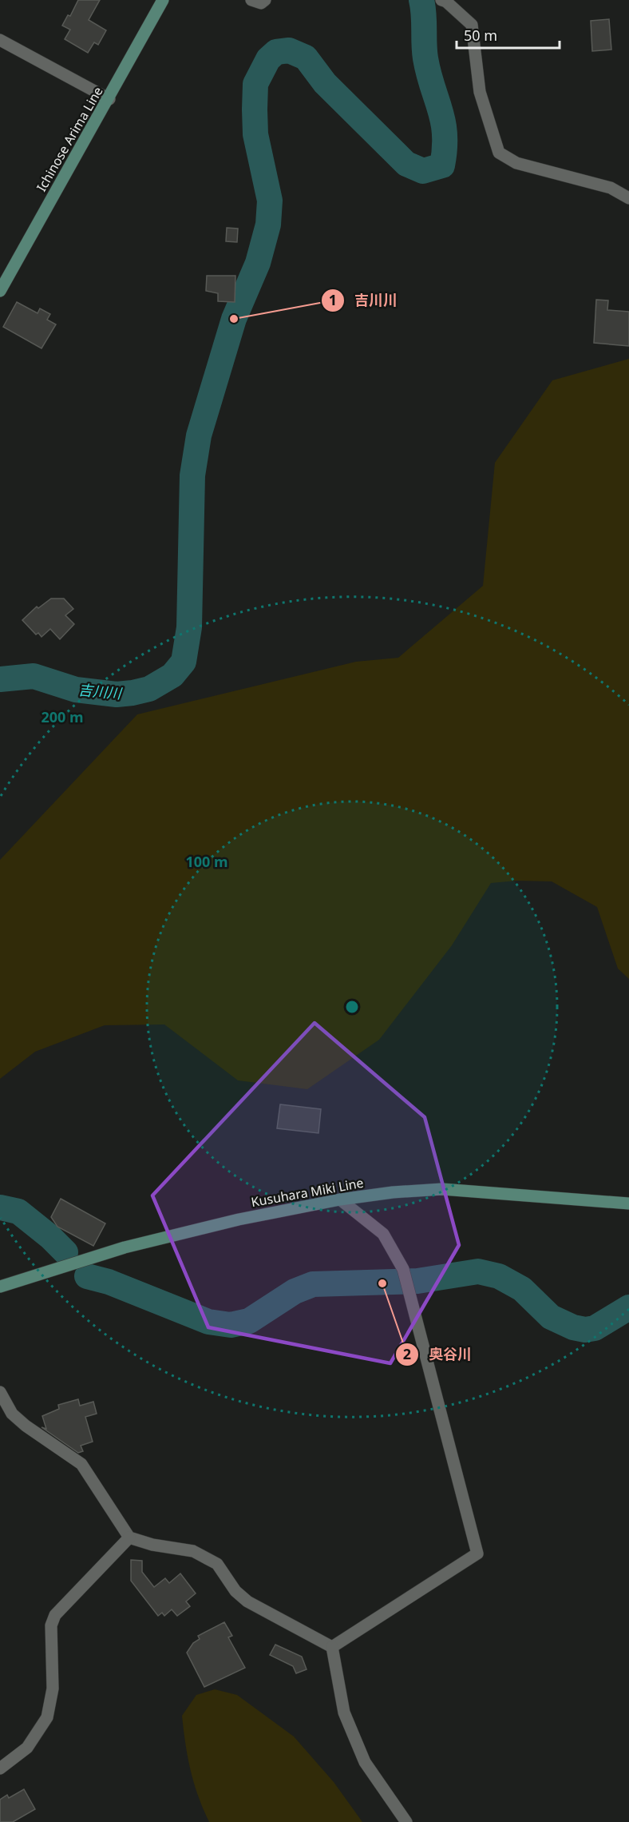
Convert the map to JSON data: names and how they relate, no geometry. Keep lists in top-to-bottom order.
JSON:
{
  "streets": {
    "main road": ["Ichinose Arima Line", "Kusuhara Miki Line"]
  },
  "water": ["吉川川"],
  "places": ["吉川川", "奥谷川"],
  "scale_bar": "50 m",
  "rings": ["200 m", "100 m"]
}
